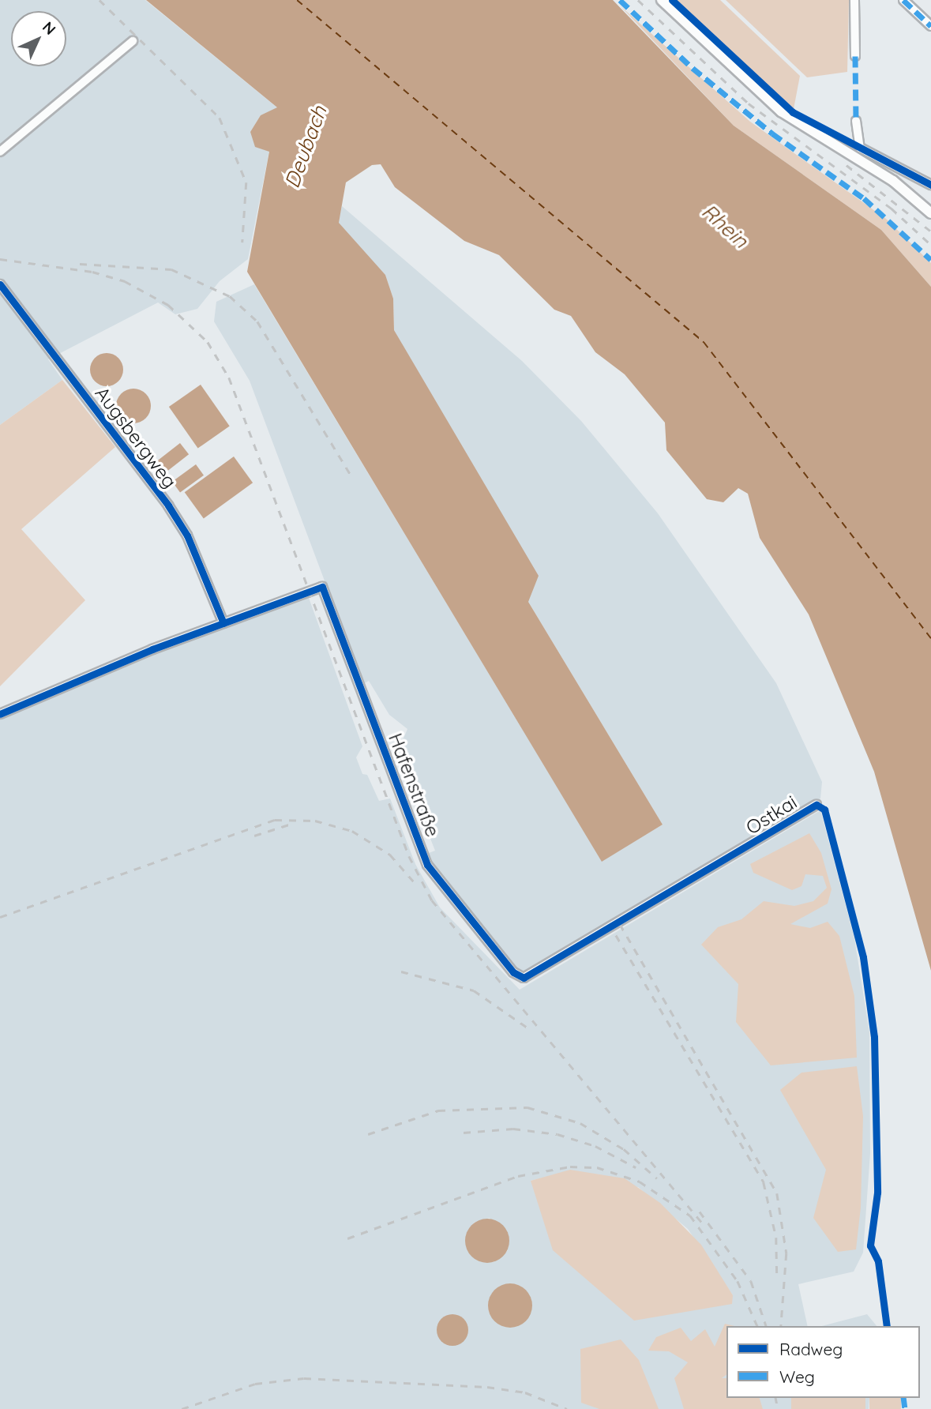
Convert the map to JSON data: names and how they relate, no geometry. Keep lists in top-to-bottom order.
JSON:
{
  "streets": {
    "street": ["Augsbergweg", "Hafenstraße", "Ostkai"]
  },
  "crossings": [
    ["Augsbergweg", "Hafenstraße"],
    ["Hafenstraße", "Ostkai"]
  ],
  "water": ["Deubach", "Rhein"],
  "legend": ["Radweg", "Weg"],
  "north": "top right"
}
